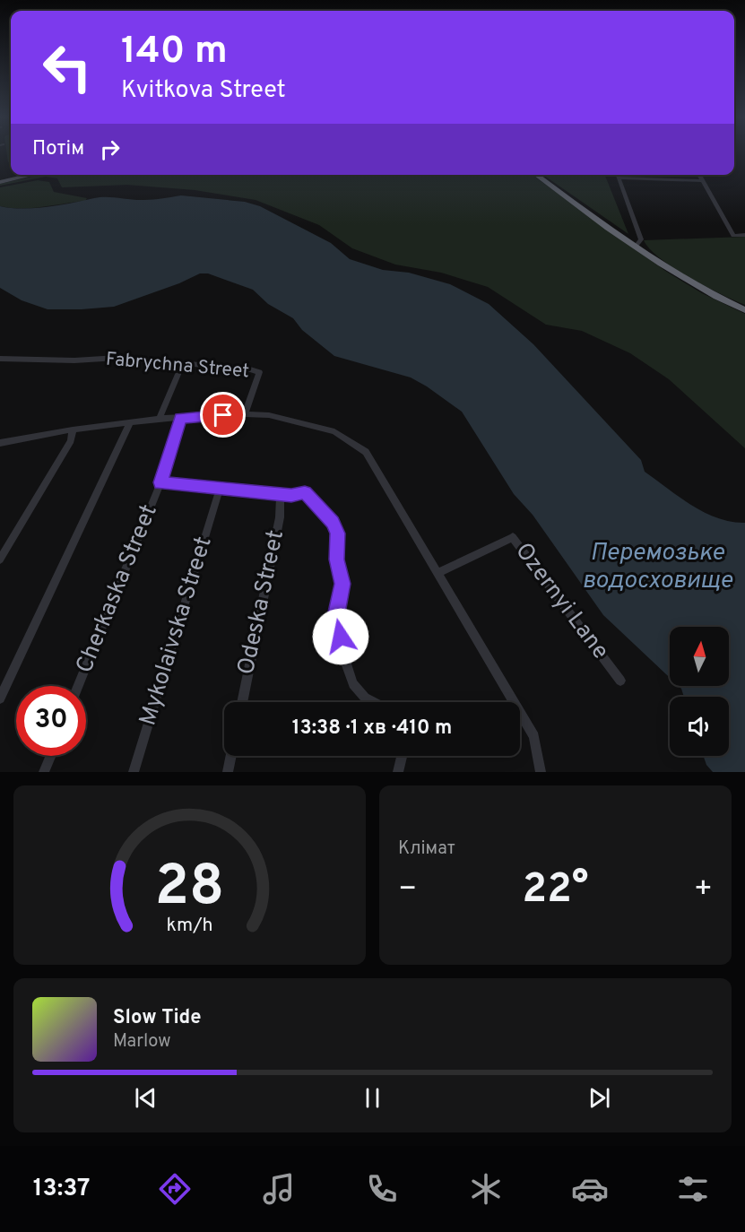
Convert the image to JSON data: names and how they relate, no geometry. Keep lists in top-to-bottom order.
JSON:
{
  "streets": {
    "street": [
      "Fabrychna Street",
      "Cherkaska Street",
      "Ozernyi Lane",
      "Odeska Street",
      "Mykolaivska Street"
    ]
  },
  "water": ["Перемозьке водосховище"],
  "north": "top",
  "page": {
    "turn": ["140 m", "Kvitkova Street"],
    "then": "Потім",
    "limit": "30",
    "trip": "13:38 · 1 хв · 410 m",
    "tile": "Клімат",
    "heat": ["−", "22°", "+"],
    "song": ["Slow Tide", "Marlow"],
    "tabs": "13:37",
    "gauge": ["28", "km/h"]
  }
}
